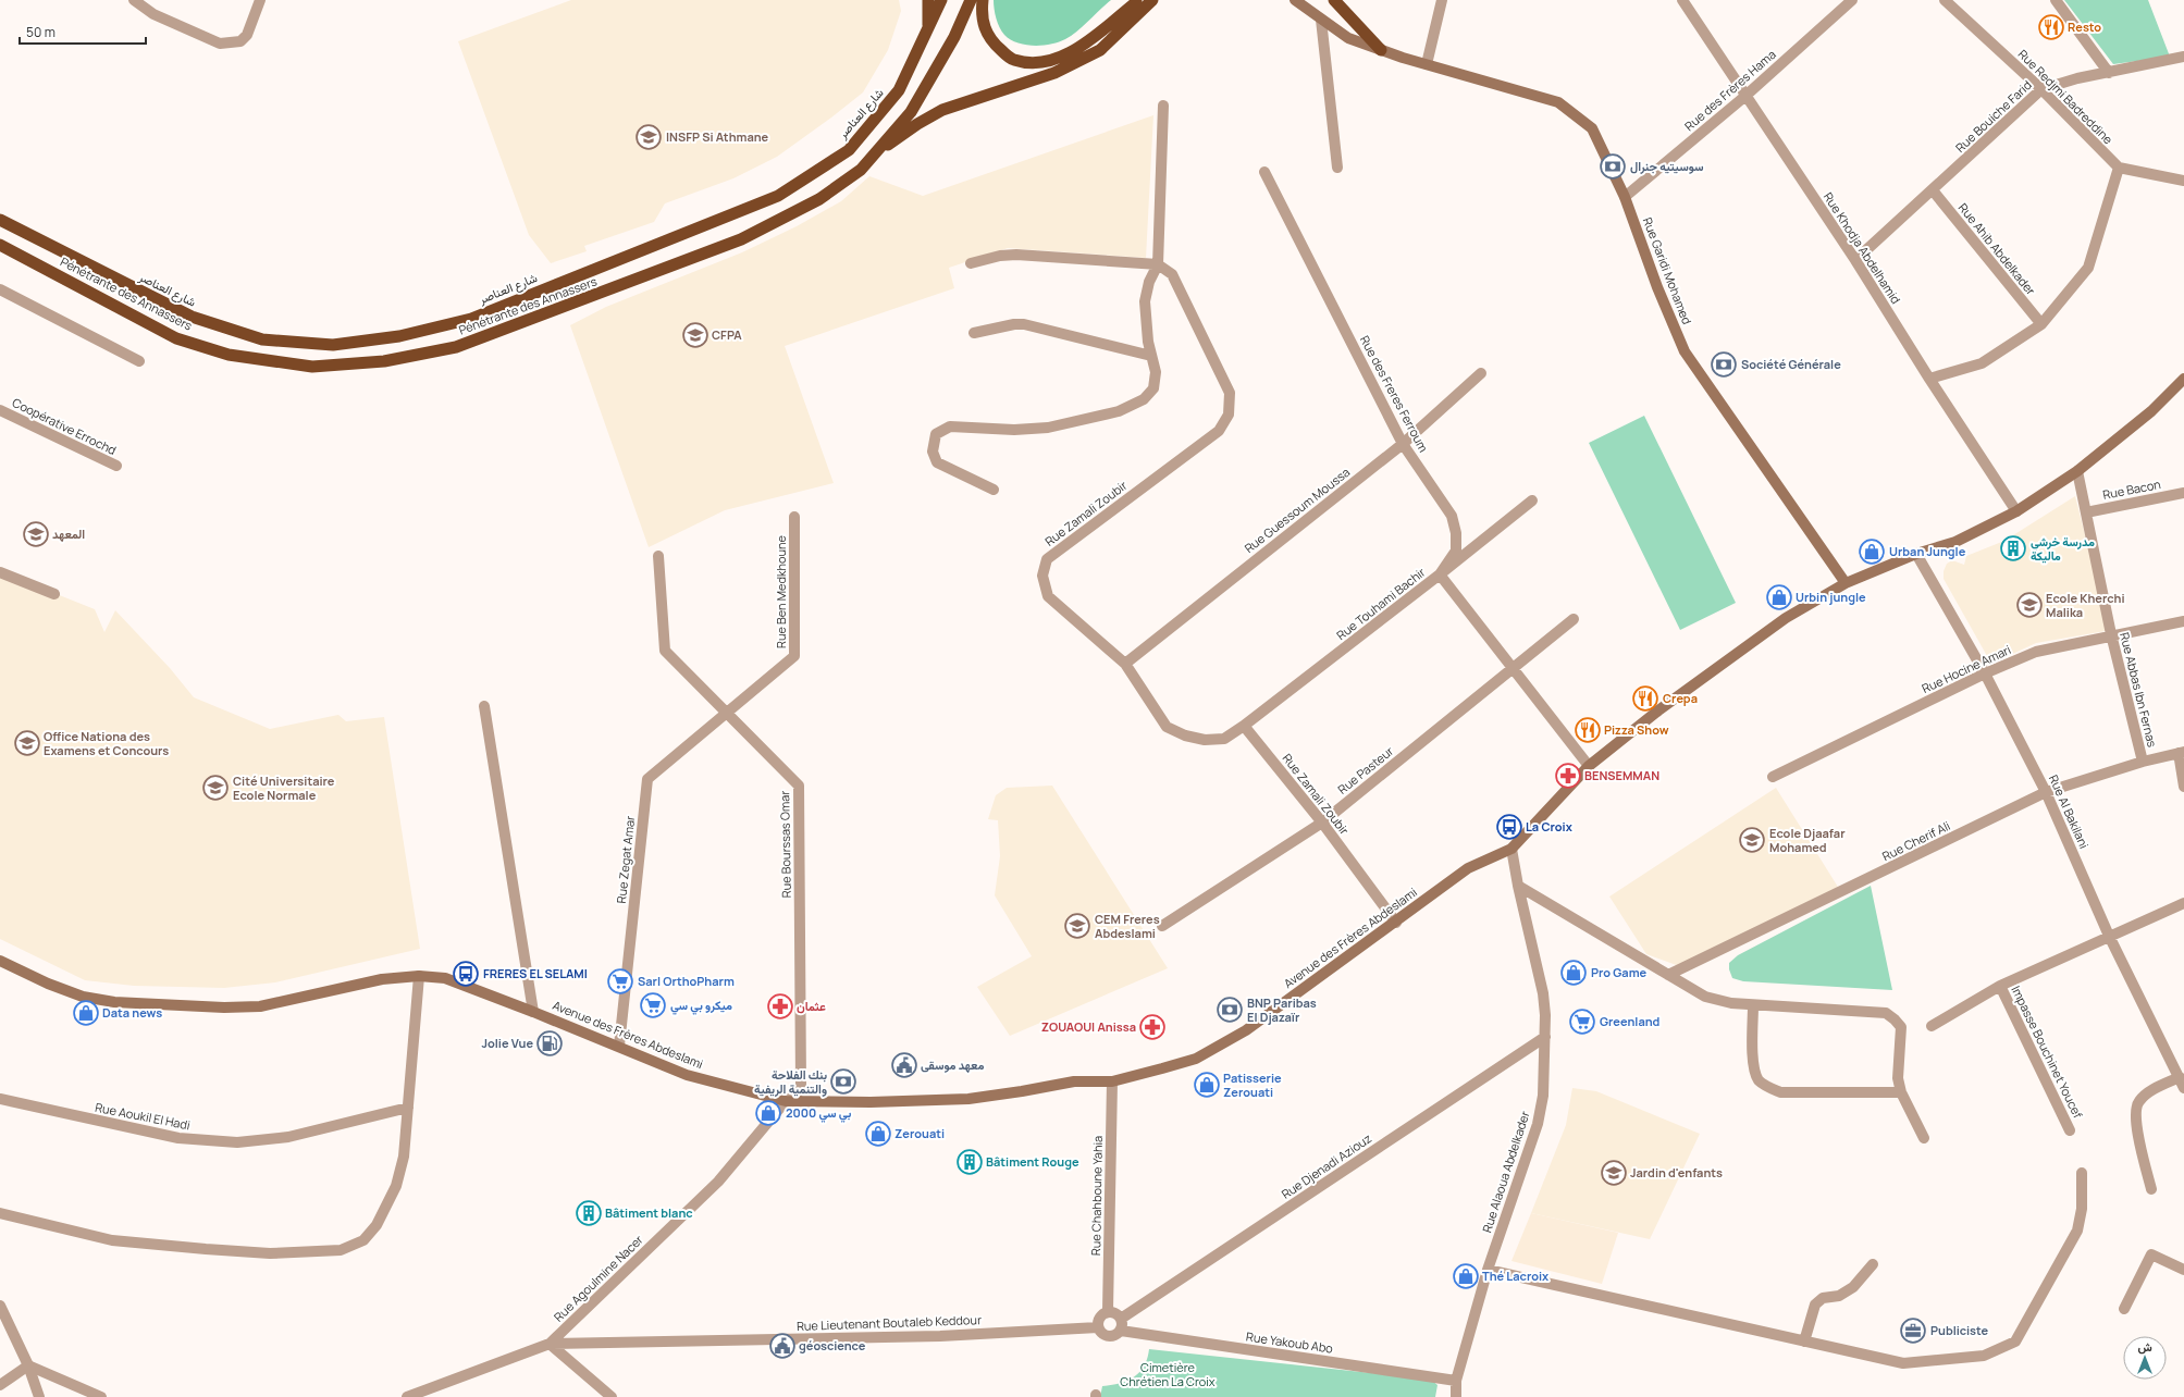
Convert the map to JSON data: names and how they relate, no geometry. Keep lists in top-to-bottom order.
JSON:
{
  "streets": {
    "highway": ["شارع العناصر", "Pénétrante des Annassers"],
    "main road": ["Rue Garidi Mohamed", "Avenue des Frères Abdeslami"],
    "street": [
      "Rue des Frères Hama",
      "Rue Redjmi Badreddine",
      "Rue Bouiche Farid",
      "Rue Khodja Abdelhamid",
      "Rue Ahib Abdelkader",
      "Rue des Freres Ferroum",
      "Coopérative Errochd",
      "Rue Bacon",
      "Rue Guessoum Moussa",
      "Rue Zamali Zoubir",
      "Rue Ben Medkhoune",
      "Rue Touhami Bachir",
      "Rue Hocine Amari",
      "Rue Abbas Ibn Fernas",
      "Rue Pasteur",
      "Rue Al Bakilani",
      "Rue Cherif Ali",
      "Rue Bourssas Omar",
      "Rue Zegat Amar",
      "Impasse Bouchinet Youcef",
      "Rue Aoukil El Hadi",
      "Rue Djenadi Aziouz",
      "Rue Alaoua Abdelkader",
      "Rue Chahboune Yahia",
      "Rue Agoulmine Nacer",
      "Rue Lieutenant Boutaleb Keddour",
      "Rue Yakoub Abo"
    ]
  },
  "crossings": [
    ["Rue des Frères Hama", "Rue Khodja Abdelhamid"],
    ["Rue des Frères Hama", "Rue Garidi Mohamed"],
    ["Rue Redjmi Badreddine", "Rue Bouiche Farid"],
    ["Rue Bouiche Farid", "Rue Khodja Abdelhamid"],
    ["Rue Bouiche Farid", "Rue Ahib Abdelkader"],
    ["Rue Khodja Abdelhamid", "Avenue des Frères Abdeslami"],
    ["Rue Garidi Mohamed", "Avenue des Frères Abdeslami"],
    ["Rue des Freres Ferroum", "Rue Guessoum Moussa"],
    ["Rue des Freres Ferroum", "Rue Touhami Bachir"],
    ["Rue Bacon", "Rue Abbas Ibn Fernas"],
    ["Rue Guessoum Moussa", "Rue Zamali Zoubir"],
    ["Rue Zamali Zoubir", "Rue Touhami Bachir"],
    ["Rue Zamali Zoubir", "Rue Pasteur"],
    ["Rue Zamali Zoubir", "Avenue des Frères Abdeslami"],
    ["Rue Ben Medkhoune", "Rue Bourssas Omar"],
    ["Rue Ben Medkhoune", "Rue Zegat Amar"],
    ["Rue Hocine Amari", "Rue Abbas Ibn Fernas"],
    ["Rue Hocine Amari", "Rue Al Bakilani"],
    ["Rue Abbas Ibn Fernas", "Rue Cherif Ali"],
    ["Rue Abbas Ibn Fernas", "Avenue des Frères Abdeslami"],
    ["Rue Al Bakilani", "Rue Cherif Ali"],
    ["Rue Al Bakilani", "Avenue des Frères Abdeslami"],
    ["Rue Bourssas Omar", "Rue Zegat Amar"],
    ["Rue Bourssas Omar", "Avenue des Frères Abdeslami"],
    ["Rue Bourssas Omar", "Rue Agoulmine Nacer"],
    ["Rue Zegat Amar", "Avenue des Frères Abdeslami"],
    ["Avenue des Frères Abdeslami", "Rue Alaoua Abdelkader"],
    ["Avenue des Frères Abdeslami", "Rue Chahboune Yahia"],
    ["Avenue des Frères Abdeslami", "Rue Agoulmine Nacer"],
    ["Rue Djenadi Aziouz", "Rue Alaoua Abdelkader"],
    ["Rue Djenadi Aziouz", "Rue Chahboune Yahia"],
    ["Rue Djenadi Aziouz", "Rue Lieutenant Boutaleb Keddour"],
    ["Rue Djenadi Aziouz", "Rue Yakoub Abo"],
    ["Rue Alaoua Abdelkader", "Rue Yakoub Abo"],
    ["Rue Chahboune Yahia", "Rue Lieutenant Boutaleb Keddour"],
    ["Rue Chahboune Yahia", "Rue Yakoub Abo"],
    ["Rue Agoulmine Nacer", "Rue Lieutenant Boutaleb Keddour"],
    ["Rue Lieutenant Boutaleb Keddour", "Rue Yakoub Abo"]
  ],
  "parks": ["Cimetière Chrétien La Croix"],
  "places": {
    "restaurant": ["Resto", "Crepa", "Pizza Show"],
    "school or university": [
      "INSFP Si Athmane",
      "CFPA",
      "المعهد",
      "Ecole Kherchi Malika",
      "Office Nationa des Examens et Concours",
      "Cité Universitaire Ecole Normale",
      "Ecole Djaafar Mohamed",
      "CEM Freres Abdeslami",
      "Jardin d'enfants"
    ],
    "bank": [
      "سوسيتيه جنرال",
      "Société Générale",
      "BNP Paribas El Djazaïr",
      "بنك الفلاحة والتنمية الريفية"
    ],
    "building": ["مدرسة خرشي ماليكة", "Bâtiment Rouge", "Bâtiment blanc"],
    "shop": [
      "Urban Jungle",
      "Urbin jungle",
      "Pro Game",
      "Data news",
      "Patisserie Zerouati",
      "بي سي 2000",
      "Zerouati",
      "Thé Lacroix"
    ],
    "pharmacy": ["BENSEMMAN", "عثمان", "ZOUAOUI Anissa"],
    "bus stop": ["La Croix", "FRERES EL SELAMI"],
    "supermarket": ["Sarl OrthoPharm", "ميكرو بي سي", "Greenland"],
    "fuel station": ["Jolie Vue"],
    "public building": ["معهد موسقى", "géoscience"],
    "office": ["Publiciste"]
  },
  "scale_bar": "50 m",
  "north": "top"
}
